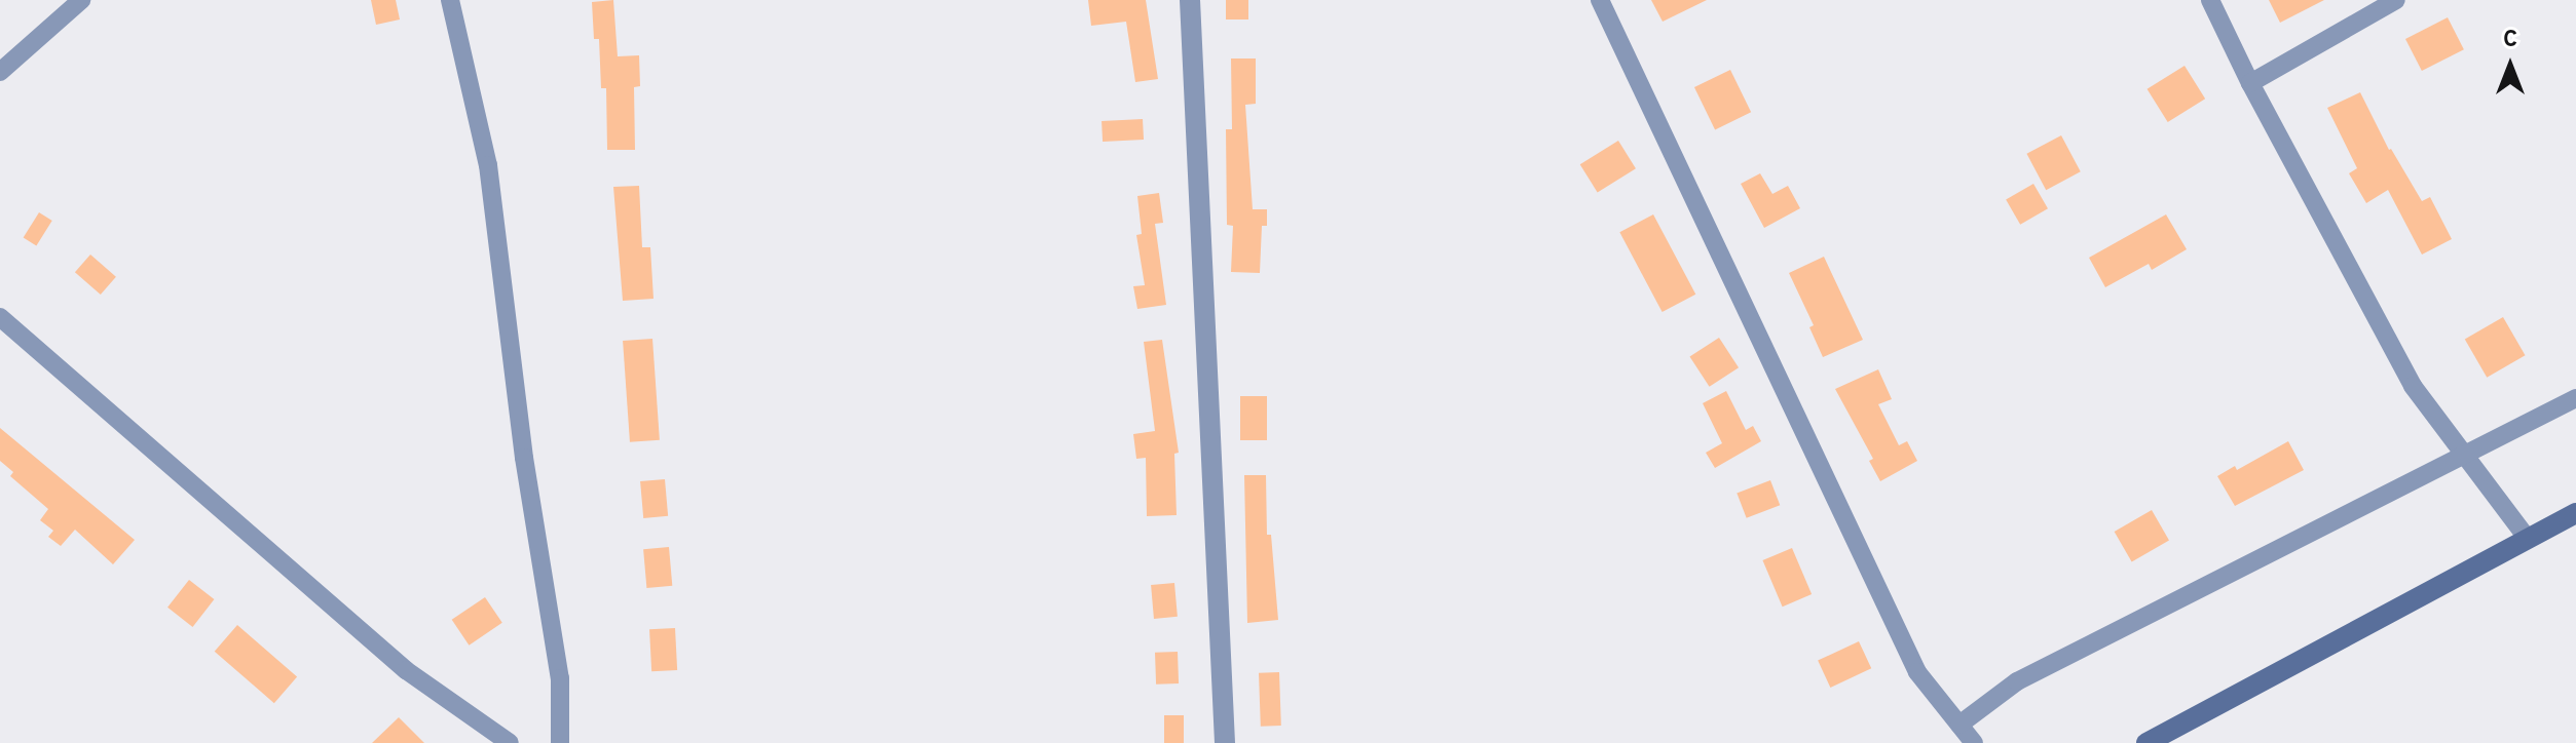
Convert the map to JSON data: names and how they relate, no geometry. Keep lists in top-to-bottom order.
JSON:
{
  "north": "top"
}
